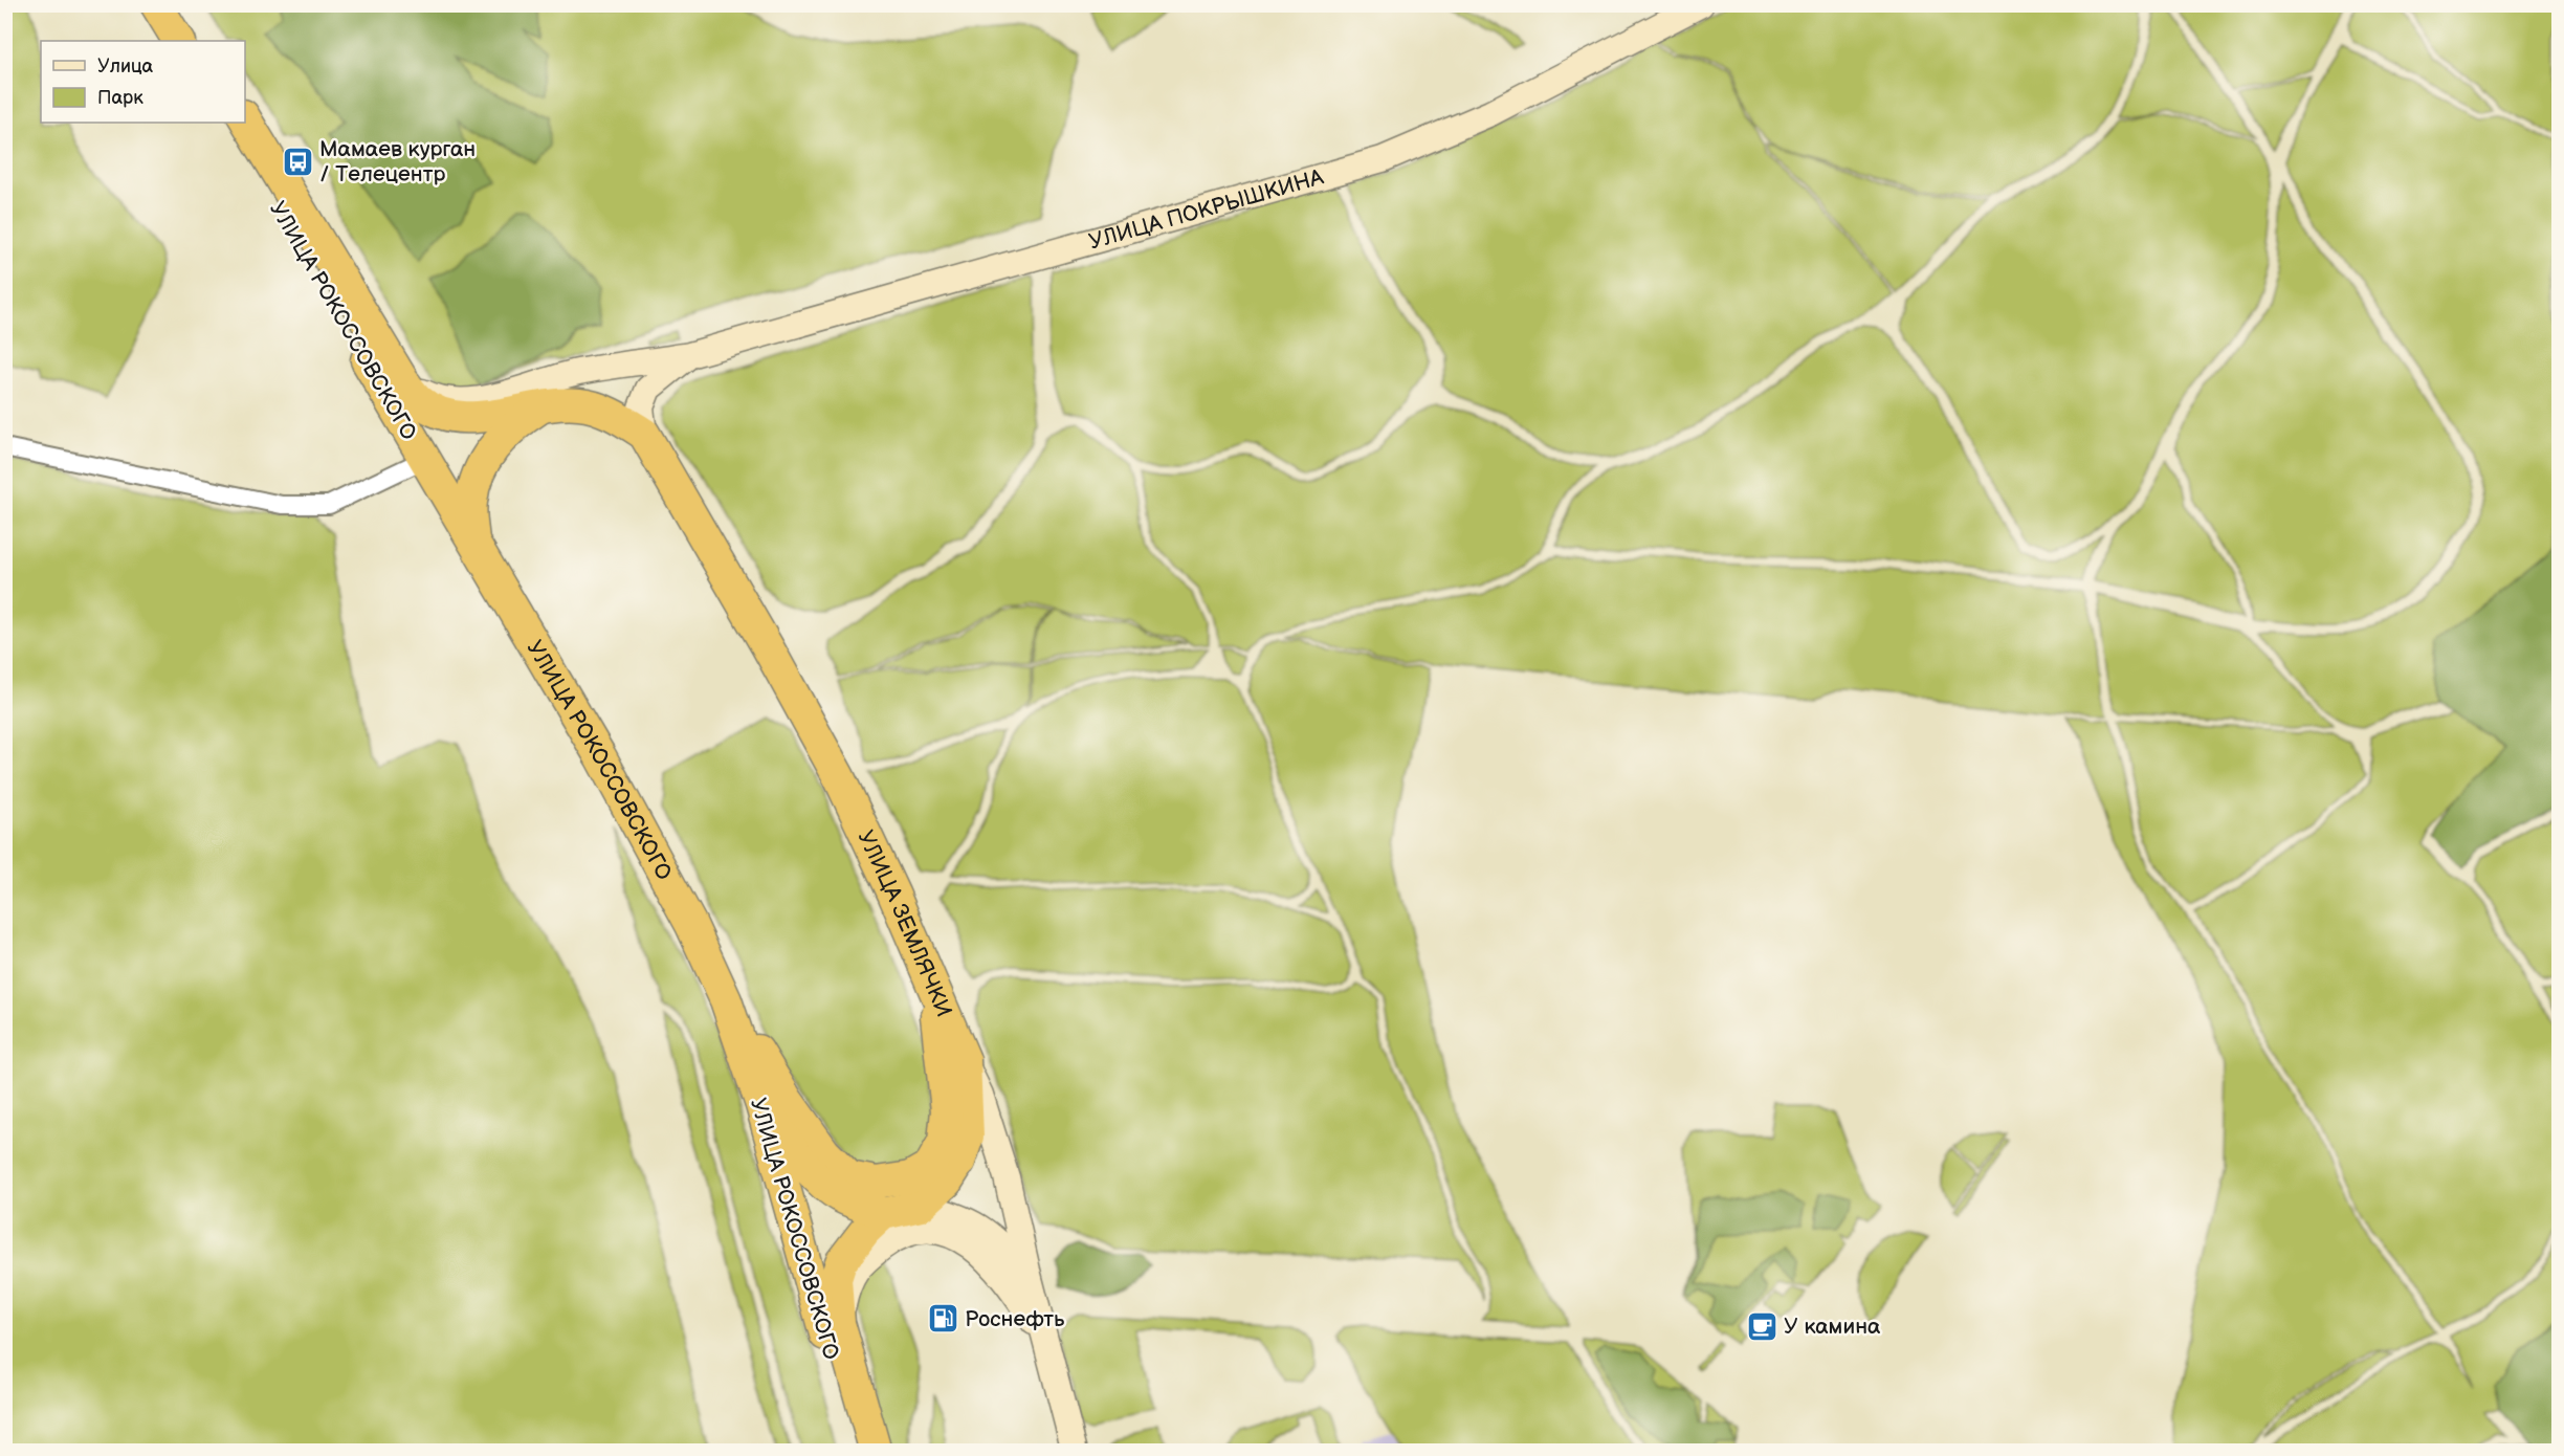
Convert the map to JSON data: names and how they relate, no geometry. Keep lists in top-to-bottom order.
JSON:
{
  "streets": {
    "highway": ["УЛИЦА РОКОССОВСКОГО", "УЛИЦА ЗЕМЛЯЧКИ"],
    "main road": ["УЛИЦА ПОКРЫШКИНА"]
  },
  "crossings": [
    ["УЛИЦА ПОКРЫШКИНА", "УЛИЦА РОКОССОВСКОГО"],
    ["УЛИЦА РОКОССОВСКОГО", "УЛИЦА ЗЕМЛЯЧКИ"]
  ],
  "places": {
    "bus stop": ["Мамаев курган / Телецентр"],
    "fuel station": ["Роснефть"],
    "cafe": ["У камина"]
  },
  "legend": ["Улица", "Парк"]
}
